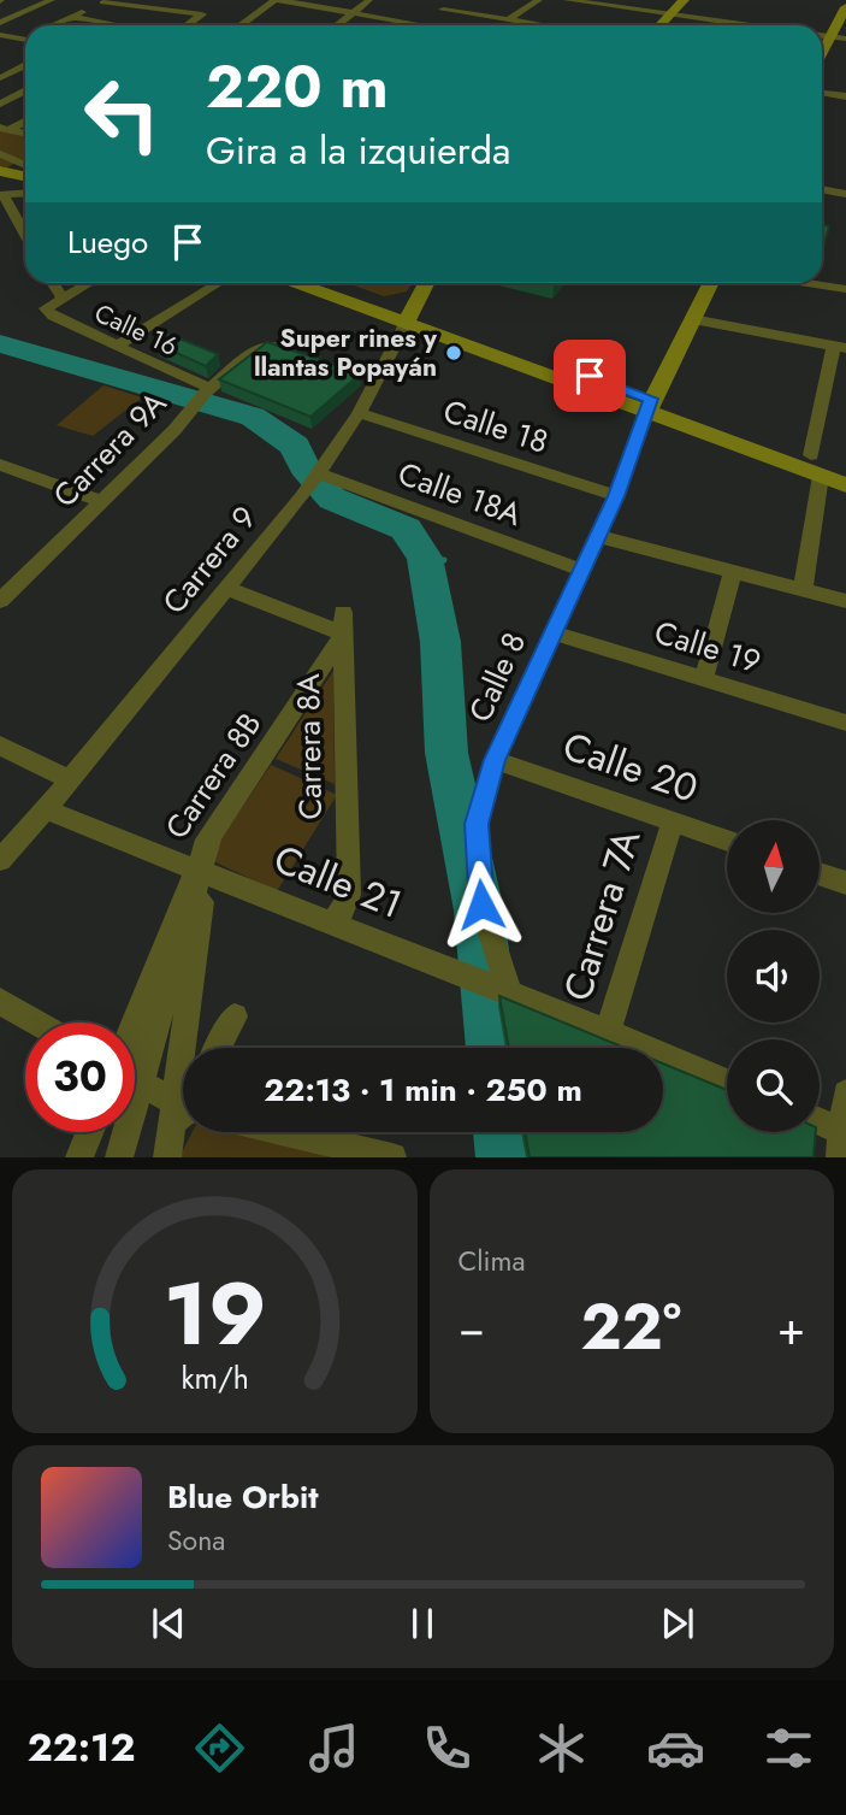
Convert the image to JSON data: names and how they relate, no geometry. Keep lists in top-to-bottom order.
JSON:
{
  "streets": {
    "main road": ["Carrera 9"],
    "street": [
      "Calle 16",
      "Calle 18",
      "Carrera 9A",
      "Calle 18A",
      "Calle 19",
      "Calle 8",
      "Carrera 8A",
      "Calle 20",
      "Carrera 8B",
      "Calle 21",
      "Carrera 7A"
    ]
  },
  "crossings": [
    ["Calle 16", "Carrera 9A"],
    ["Calle 18", "Carrera 9"],
    ["Calle 18", "Calle 8"],
    ["Calle 18A", "Carrera 9"],
    ["Calle 18A", "Calle 8"],
    ["Carrera 9", "Calle 21"],
    ["Calle 19", "Calle 8"],
    ["Calle 8", "Calle 20"],
    ["Calle 8", "Calle 21"],
    ["Carrera 8A", "Carrera 8B"],
    ["Carrera 8A", "Calle 21"],
    ["Calle 20", "Carrera 7A"],
    ["Carrera 8B", "Calle 21"],
    ["Calle 21", "Carrera 7A"]
  ],
  "places": ["Super rines y llantas Popayán"],
  "north": "top",
  "page": {
    "turn": ["220 m", "Gira a la izquierda"],
    "then": "Luego",
    "limit": "30",
    "trip": "22:13 · 1 min · 250 m",
    "tile": "Clima",
    "heat": ["−", "22°", "+"],
    "song": ["Blue Orbit", "Sona"],
    "tabs": "22:12",
    "gauge": ["19", "km/h"]
  }
}
